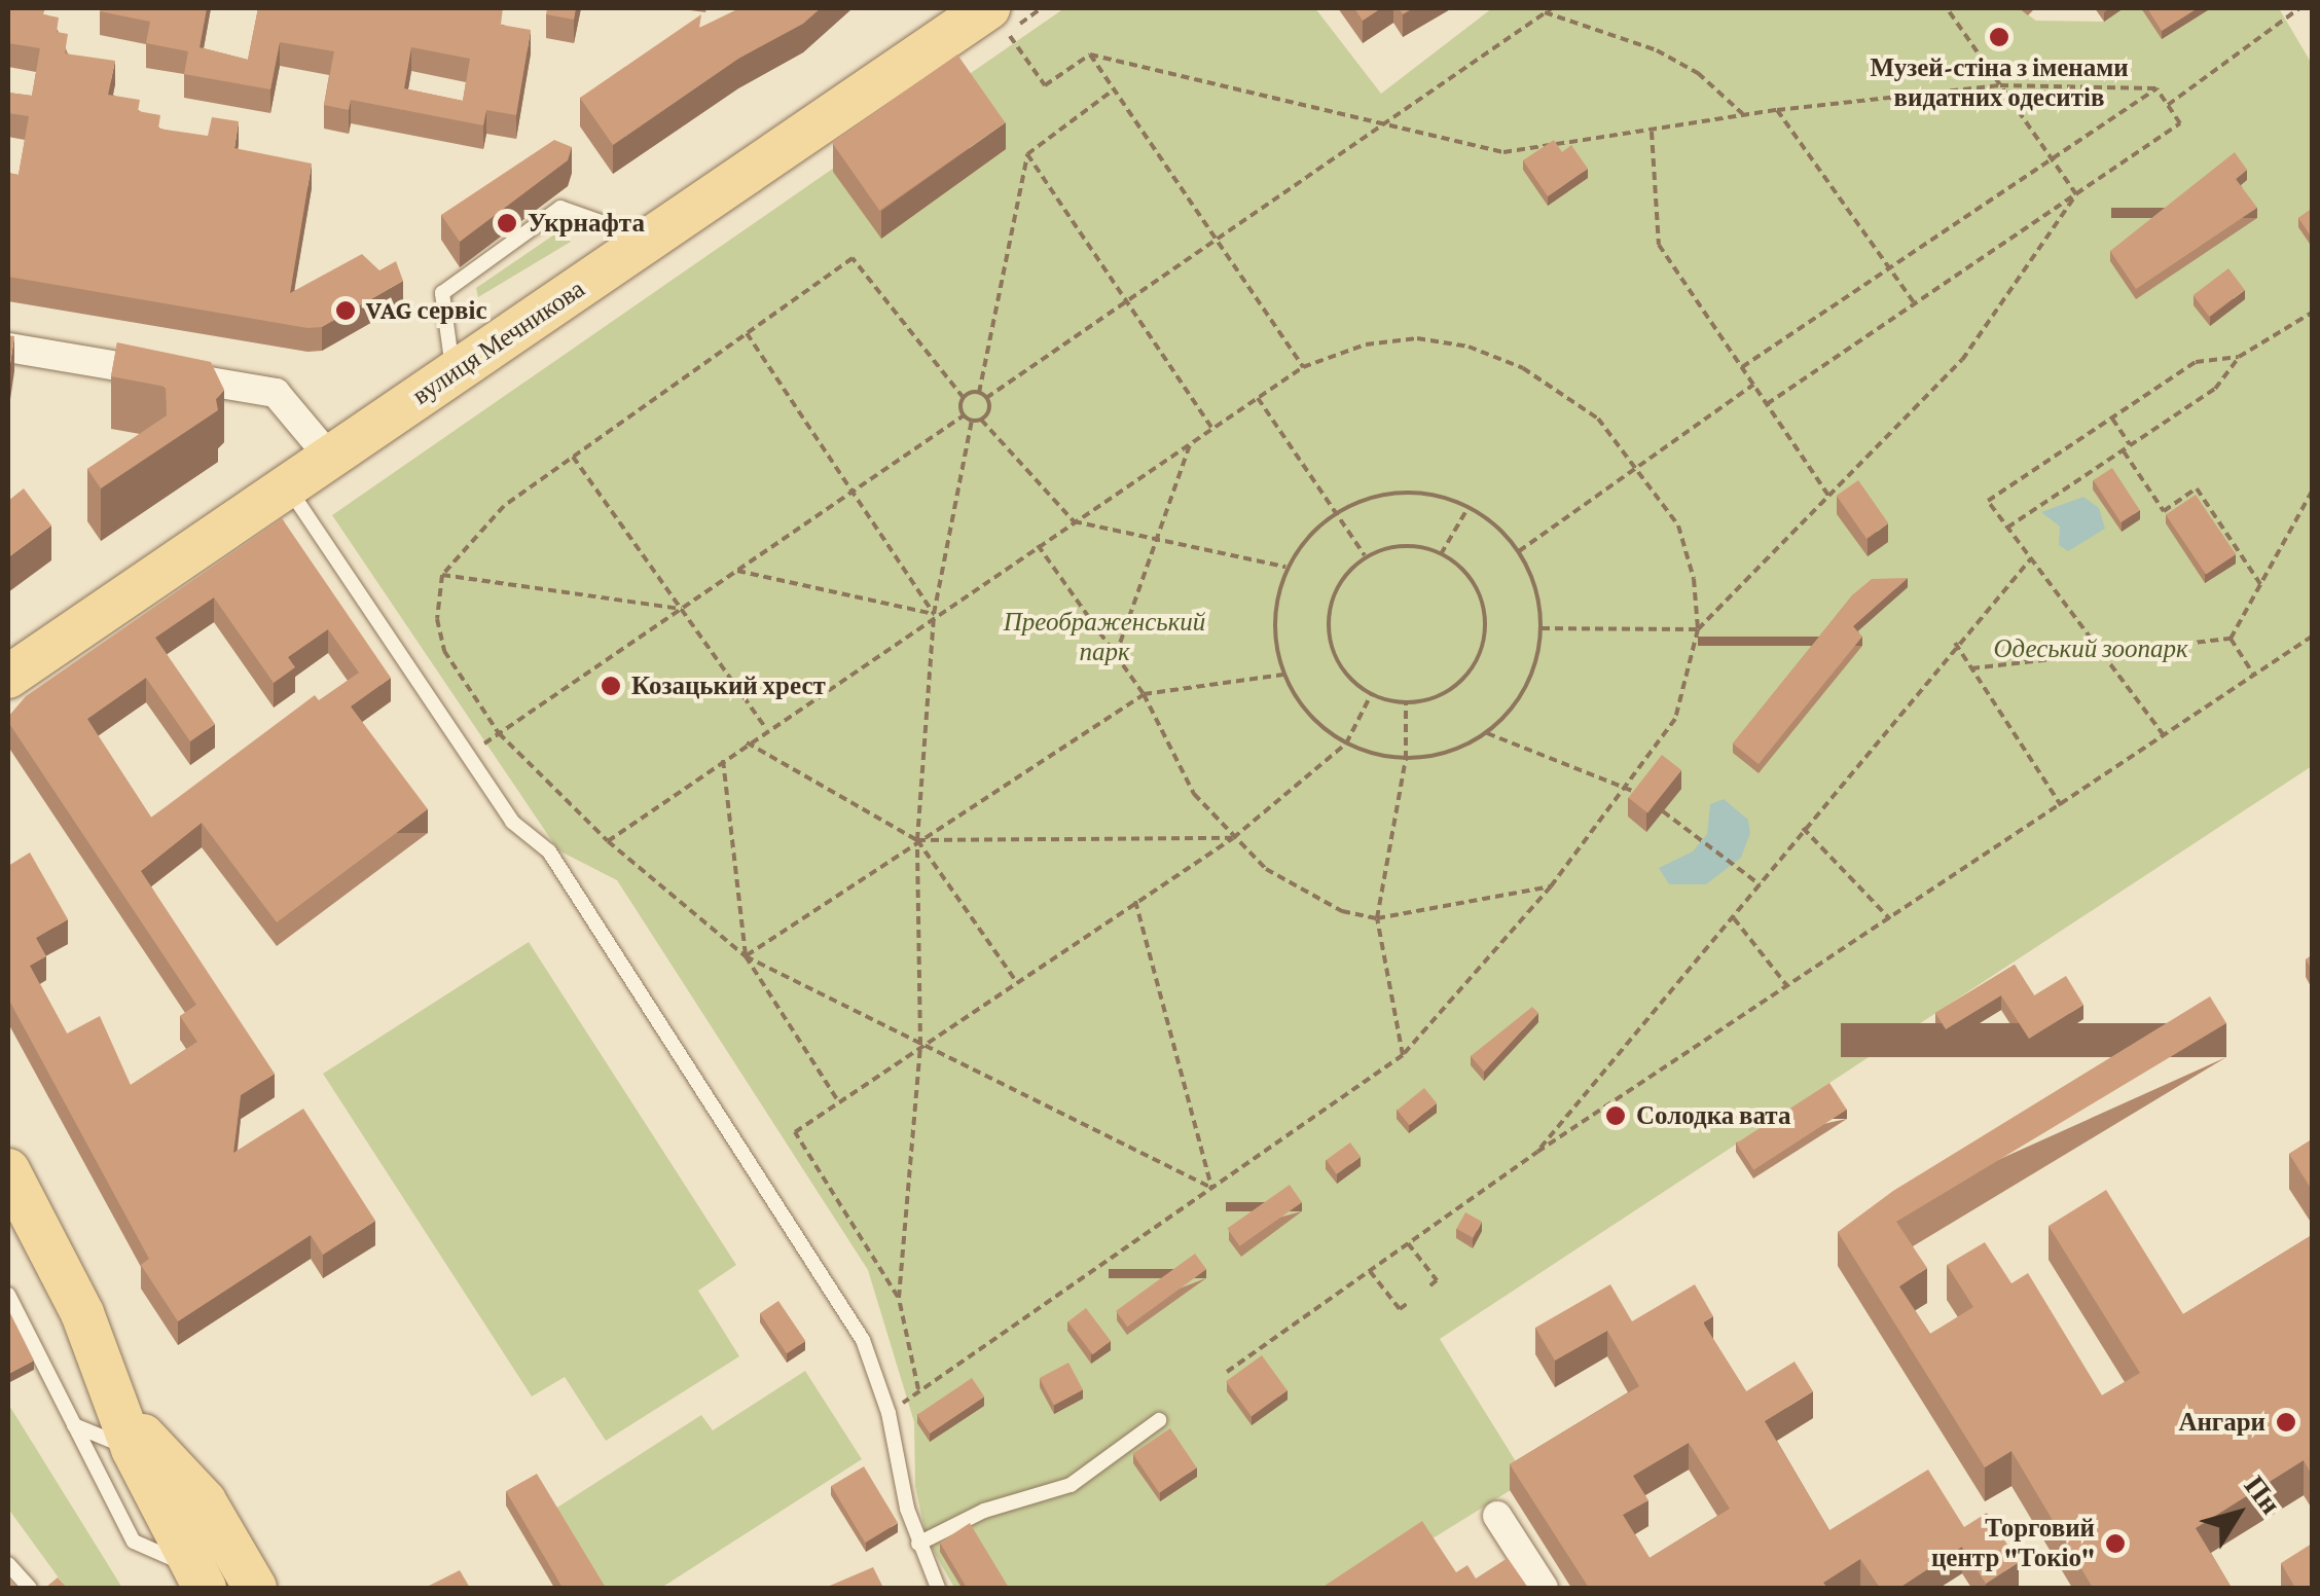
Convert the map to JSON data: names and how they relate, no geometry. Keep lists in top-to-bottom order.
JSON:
{
  "streets": {
    "main road": ["вулиця Мечникова"]
  },
  "parks": ["Преображенський парк", "Одеський зоопарк"],
  "places": [
    "Музей-стіна з іменами видатних одеситів",
    "Укрнафта",
    "VAG сервіс",
    "Козацький хрест",
    "Солодка вата",
    "Ангари",
    "Торговий центр \"Токіо\""
  ],
  "north": "top right"
}
